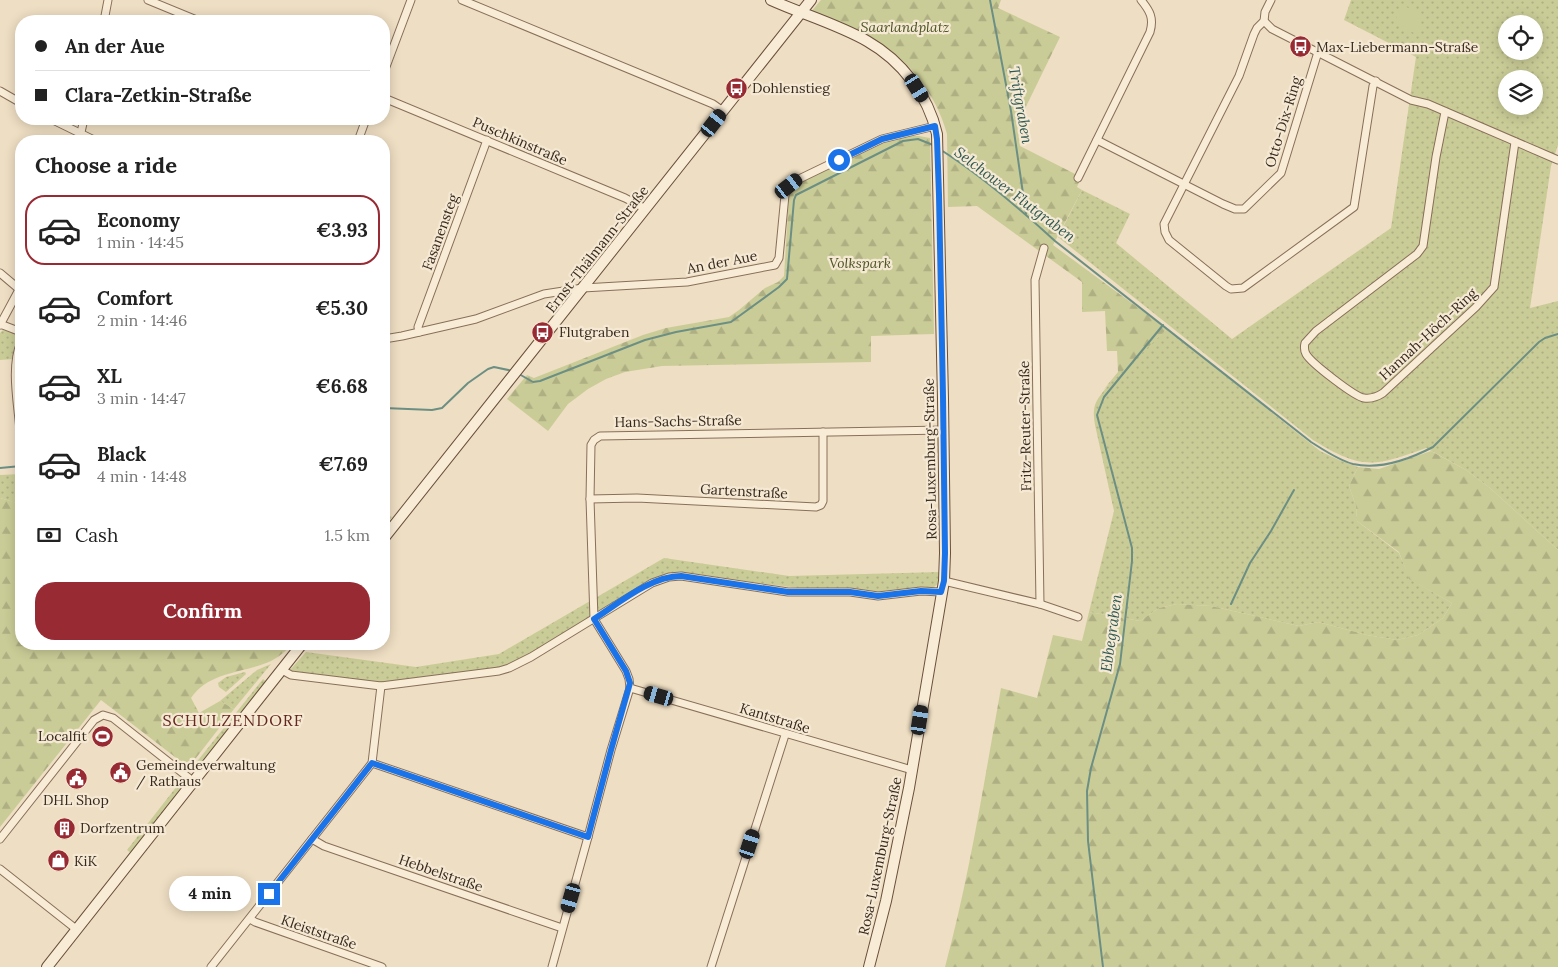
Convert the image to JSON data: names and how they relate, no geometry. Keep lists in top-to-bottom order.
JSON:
{
  "streets": {
    "street": [
      "Otto-Dix-Ring",
      "Puschkinstraße",
      "Fasanensteg",
      "Ernst-Thälmann-Straße",
      "An der Aue",
      "Hannah-Höch-Ring",
      "Hans-Sachs-Straße",
      "Fritz-Reuter-Straße",
      "Rosa-Luxemburg-Straße",
      "Gartenstraße",
      "Kantstraße",
      "Hebbelstraße",
      "Kleiststraße"
    ]
  },
  "crossings": [
    ["Puschkinstraße", "Fasanensteg"],
    ["Puschkinstraße", "Ernst-Thälmann-Straße"],
    ["Ernst-Thälmann-Straße", "An der Aue"],
    ["Ernst-Thälmann-Straße", "Rosa-Luxemburg-Straße"],
    ["An der Aue", "Rosa-Luxemburg-Straße"],
    ["Hans-Sachs-Straße", "Rosa-Luxemburg-Straße"],
    ["Hans-Sachs-Straße", "Gartenstraße"],
    ["Rosa-Luxemburg-Straße", "Kantstraße"]
  ],
  "districts": ["SCHULZENDORF"],
  "water": ["Triftgraben", "Selchower Flutgraben", "Ebbegraben"],
  "parks": ["Saarlandplatz", "Volkspark"],
  "places": {
    "bus stop": ["Max-Liebermann-Straße", "Dohlenstieg", "Flutgraben"],
    "sports": ["Localfit"],
    "public building": ["Gemeindeverwaltung / Rathaus", "DHL Shop"],
    "building": ["Dorfzentrum"],
    "shop": ["KiK"]
  },
  "page": {
    "banner": ["An der Aue", "Clara-Zetkin-Straße"],
    "heading": "Choose a ride",
    "list": [
      {
        "name": "Economy",
        "note": "1 min · 14:45",
        "value": "€3.93"
      },
      {
        "name": "Comfort",
        "note": "2 min · 14:46",
        "value": "€5.30"
      },
      {
        "name": "XL",
        "note": "3 min · 14:47",
        "value": "€6.68"
      },
      {
        "name": "Black",
        "note": "4 min · 14:48",
        "value": "€7.69"
      }
    ],
    "pay": ["Cash", "1.5 km"],
    "buttons": "Confirm",
    "bubble": "4 min"
  }
}
